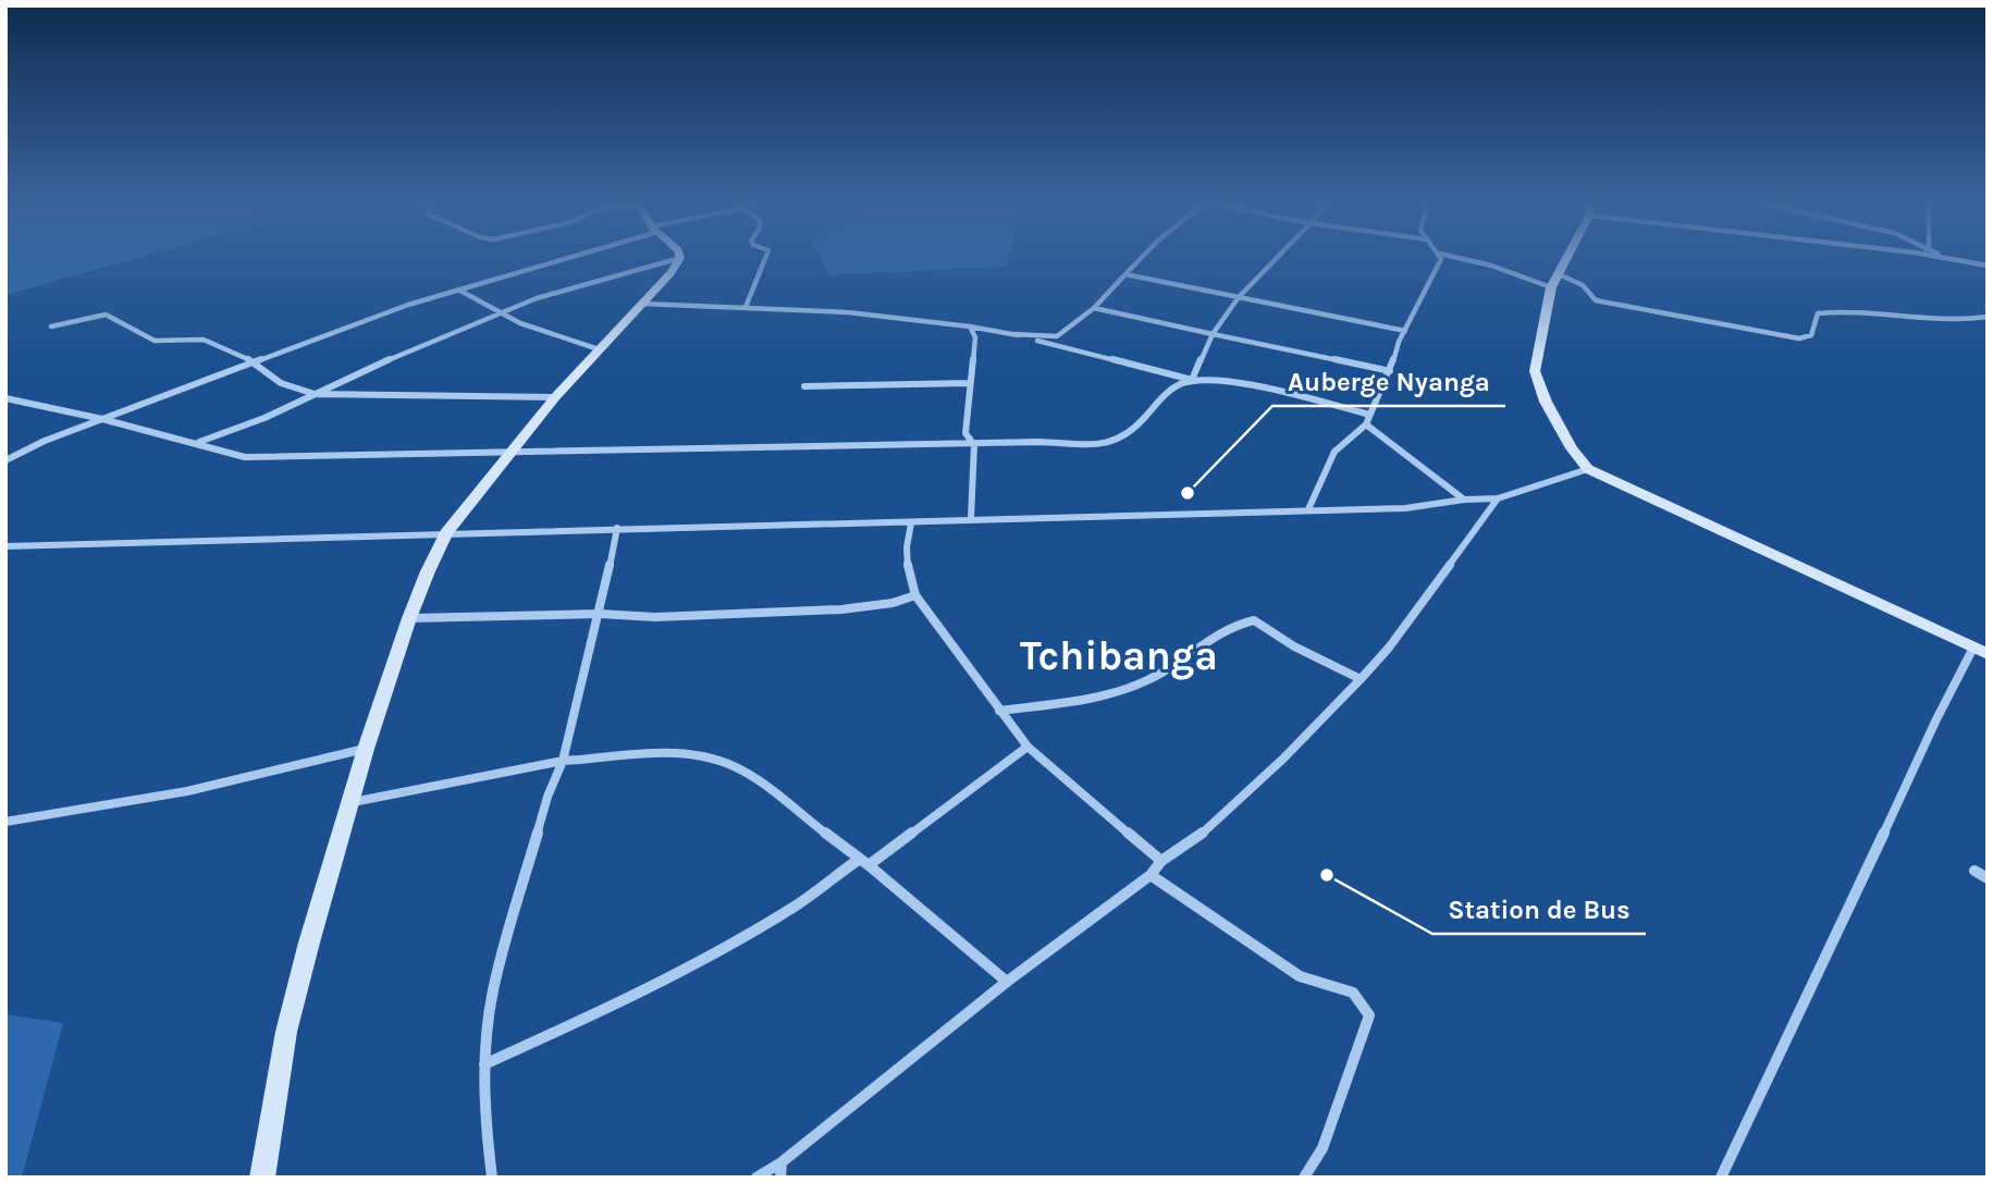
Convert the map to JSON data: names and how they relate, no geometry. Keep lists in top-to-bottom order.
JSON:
{
  "districts": ["Tchibanga"],
  "places": ["Auberge Nyanga", "Station de Bus"]
}
